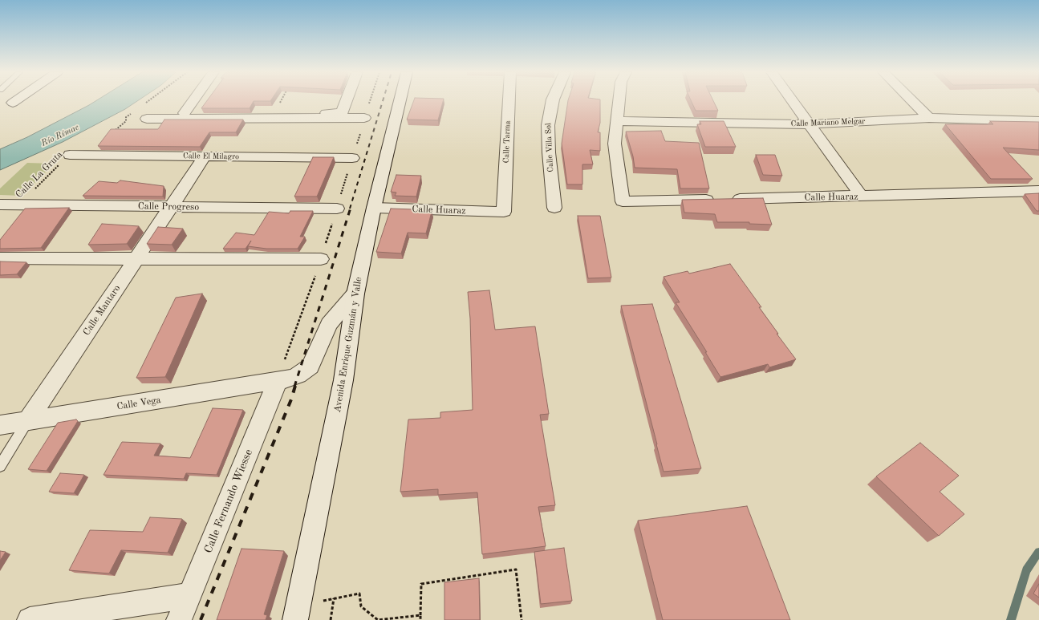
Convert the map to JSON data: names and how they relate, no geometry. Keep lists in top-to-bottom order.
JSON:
{
  "streets": {
    "street": [
      "Calle Mariano Melgar",
      "Calle Tarma",
      "Calle Villa Sol",
      "Calle El Milagro",
      "Calle Huaraz",
      "Calle Progreso",
      "Calle Mantaro",
      "Avenida Enrique Guzmán y Valle",
      "Calle Vega",
      "Calle Fernando Wiesse"
    ],
    "path": ["Calle La Gruta"]
  },
  "crossings": [
    ["Calle Mariano Melgar", "Calle Huaraz"],
    ["Calle Tarma", "Calle Huaraz"],
    ["Calle El Milagro", "Calle La Gruta"],
    ["Calle El Milagro", "Calle Mantaro"],
    ["Calle La Gruta", "Calle Progreso"],
    ["Calle Huaraz", "Avenida Enrique Guzmán y Valle"],
    ["Calle Progreso", "Calle Mantaro"],
    ["Calle Mantaro", "Calle Vega"],
    ["Avenida Enrique Guzmán y Valle", "Calle Vega"],
    ["Calle Vega", "Calle Fernando Wiesse"]
  ],
  "water": ["Río Rímac"]
}
